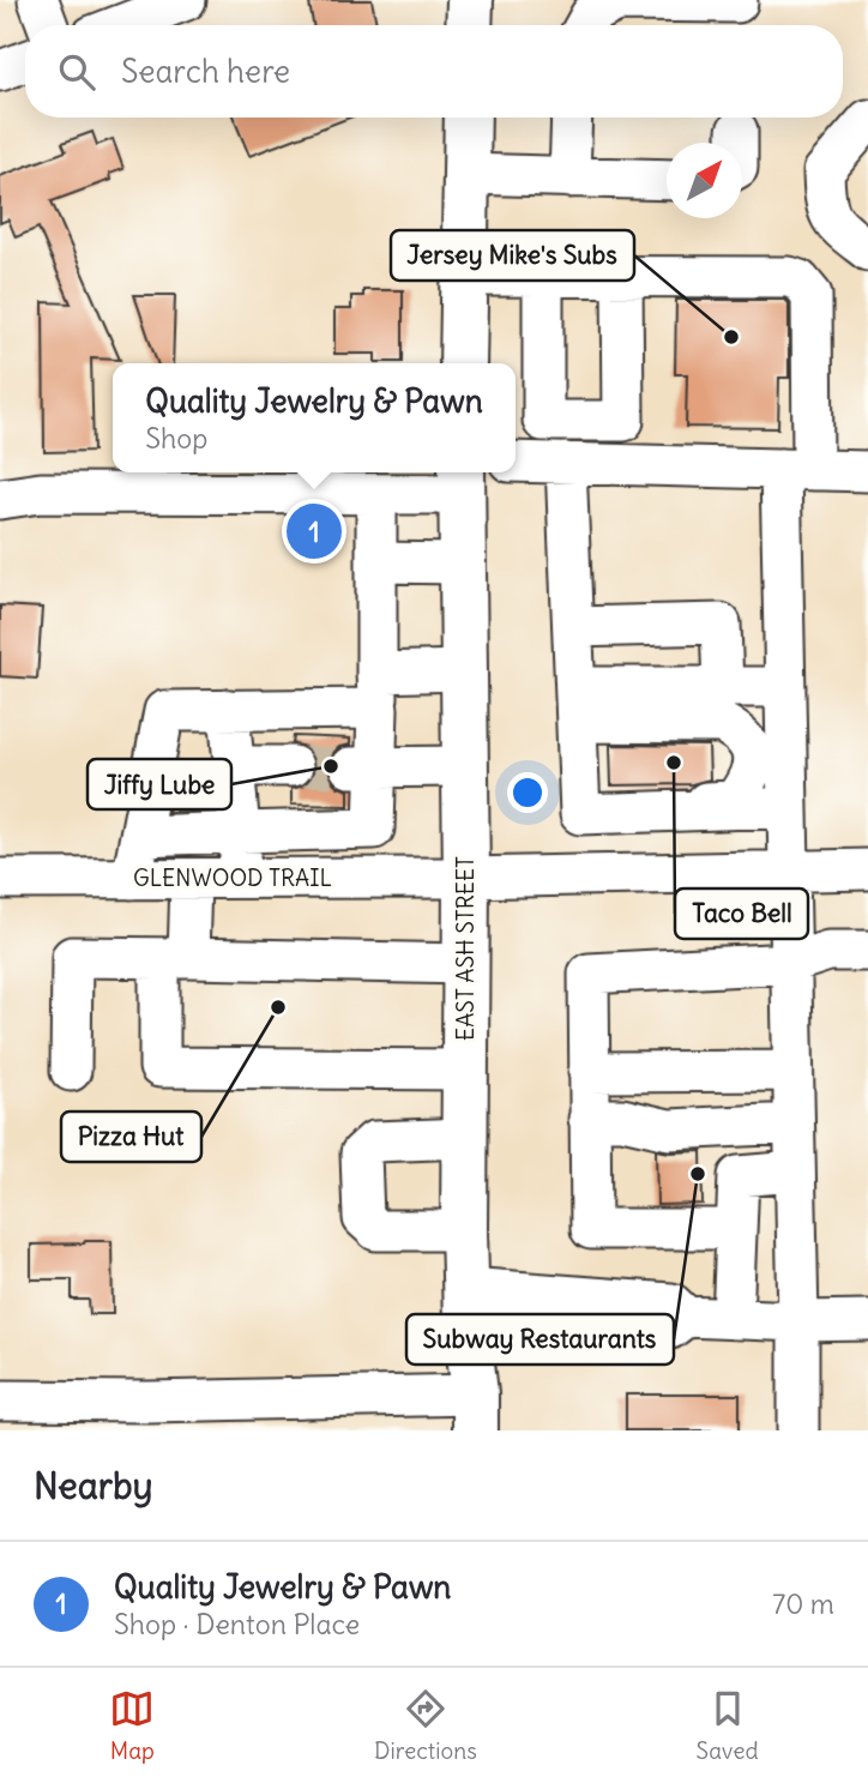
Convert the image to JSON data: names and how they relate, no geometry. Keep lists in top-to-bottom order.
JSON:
{
  "streets": {
    "main road": ["EAST ASH STREET"],
    "street": ["GLENWOOD TRAIL"]
  },
  "crossings": [
    ["GLENWOOD TRAIL", "EAST ASH STREET"]
  ],
  "places": [
    "Jersey Mike's Subs",
    "Taco Bell",
    "Jiffy Lube",
    "Pizza Hut",
    "Subway Restaurants"
  ],
  "north": "top right",
  "page": {
    "search": "Search here",
    "popup": ["Quality Jewelry & Pawn", "Shop"],
    "pins": "1",
    "heading": "Nearby",
    "list": [
      {
        "mark": "1",
        "name": "Quality Jewelry & Pawn",
        "note": "Shop · Denton Place",
        "value": "70 m"
      }
    ],
    "nav": ["Map", "Directions", "Saved"]
  }
}
